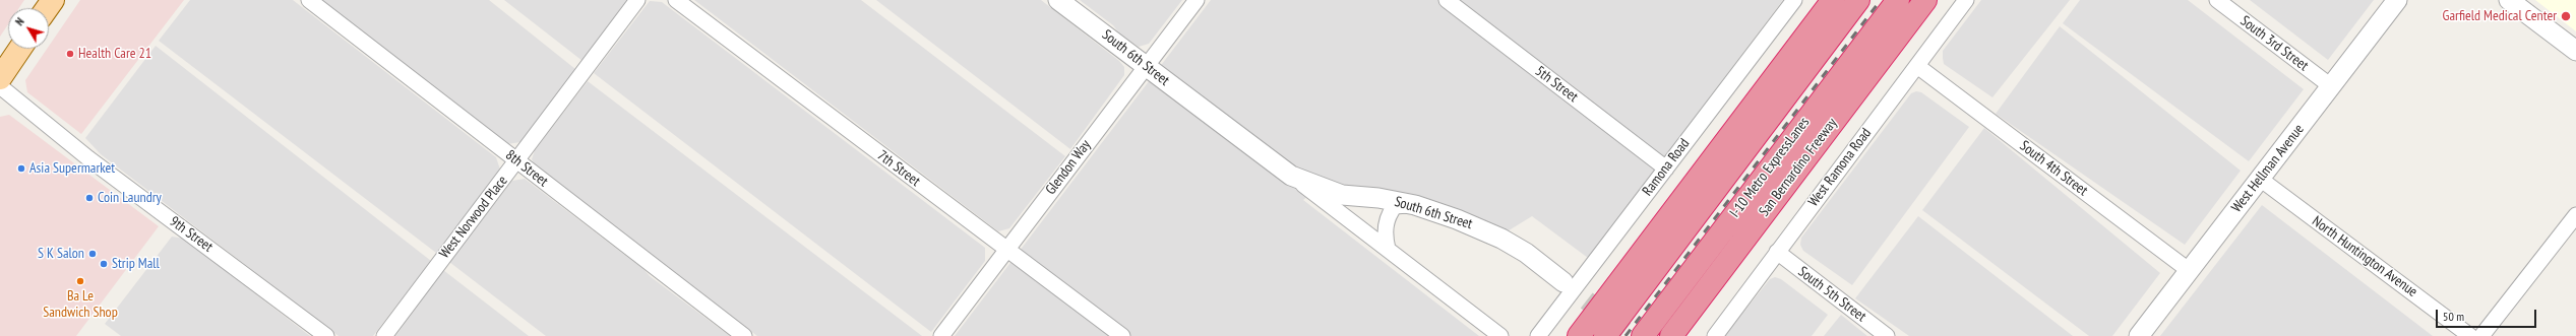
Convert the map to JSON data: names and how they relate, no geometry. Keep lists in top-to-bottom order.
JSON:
{
  "streets": {
    "highway": ["I-10 Metro ExpressLanes", "San Bernardino Freeway"],
    "street": [
      "South 3rd Street",
      "South 6th Street",
      "5th Street",
      "Glendon Way",
      "Ramona Road",
      "West Ramona Road",
      "8th Street",
      "7th Street",
      "South 4th Street",
      "West Hellman Avenue",
      "West Norwood Place",
      "9th Street",
      "North Huntington Avenue",
      "South 5th Street"
    ]
  },
  "crossings": [
    ["South 3rd Street", "West Hellman Avenue"],
    ["South 6th Street", "Glendon Way"],
    ["5th Street", "Ramona Road"],
    ["Glendon Way", "7th Street"],
    ["West Ramona Road", "South 4th Street"],
    ["West Ramona Road", "South 5th Street"],
    ["8th Street", "West Norwood Place"],
    ["South 4th Street", "West Hellman Avenue"],
    ["West Hellman Avenue", "North Huntington Avenue"]
  ],
  "places": [
    "Garfield Medical Center",
    "Health Care 21",
    "Asia Supermarket",
    "Coin Laundry",
    "S K Salon",
    "Strip Mall",
    "Ba Le Sandwich Shop"
  ],
  "scale_bar": "50 m",
  "north": "top left"
}
